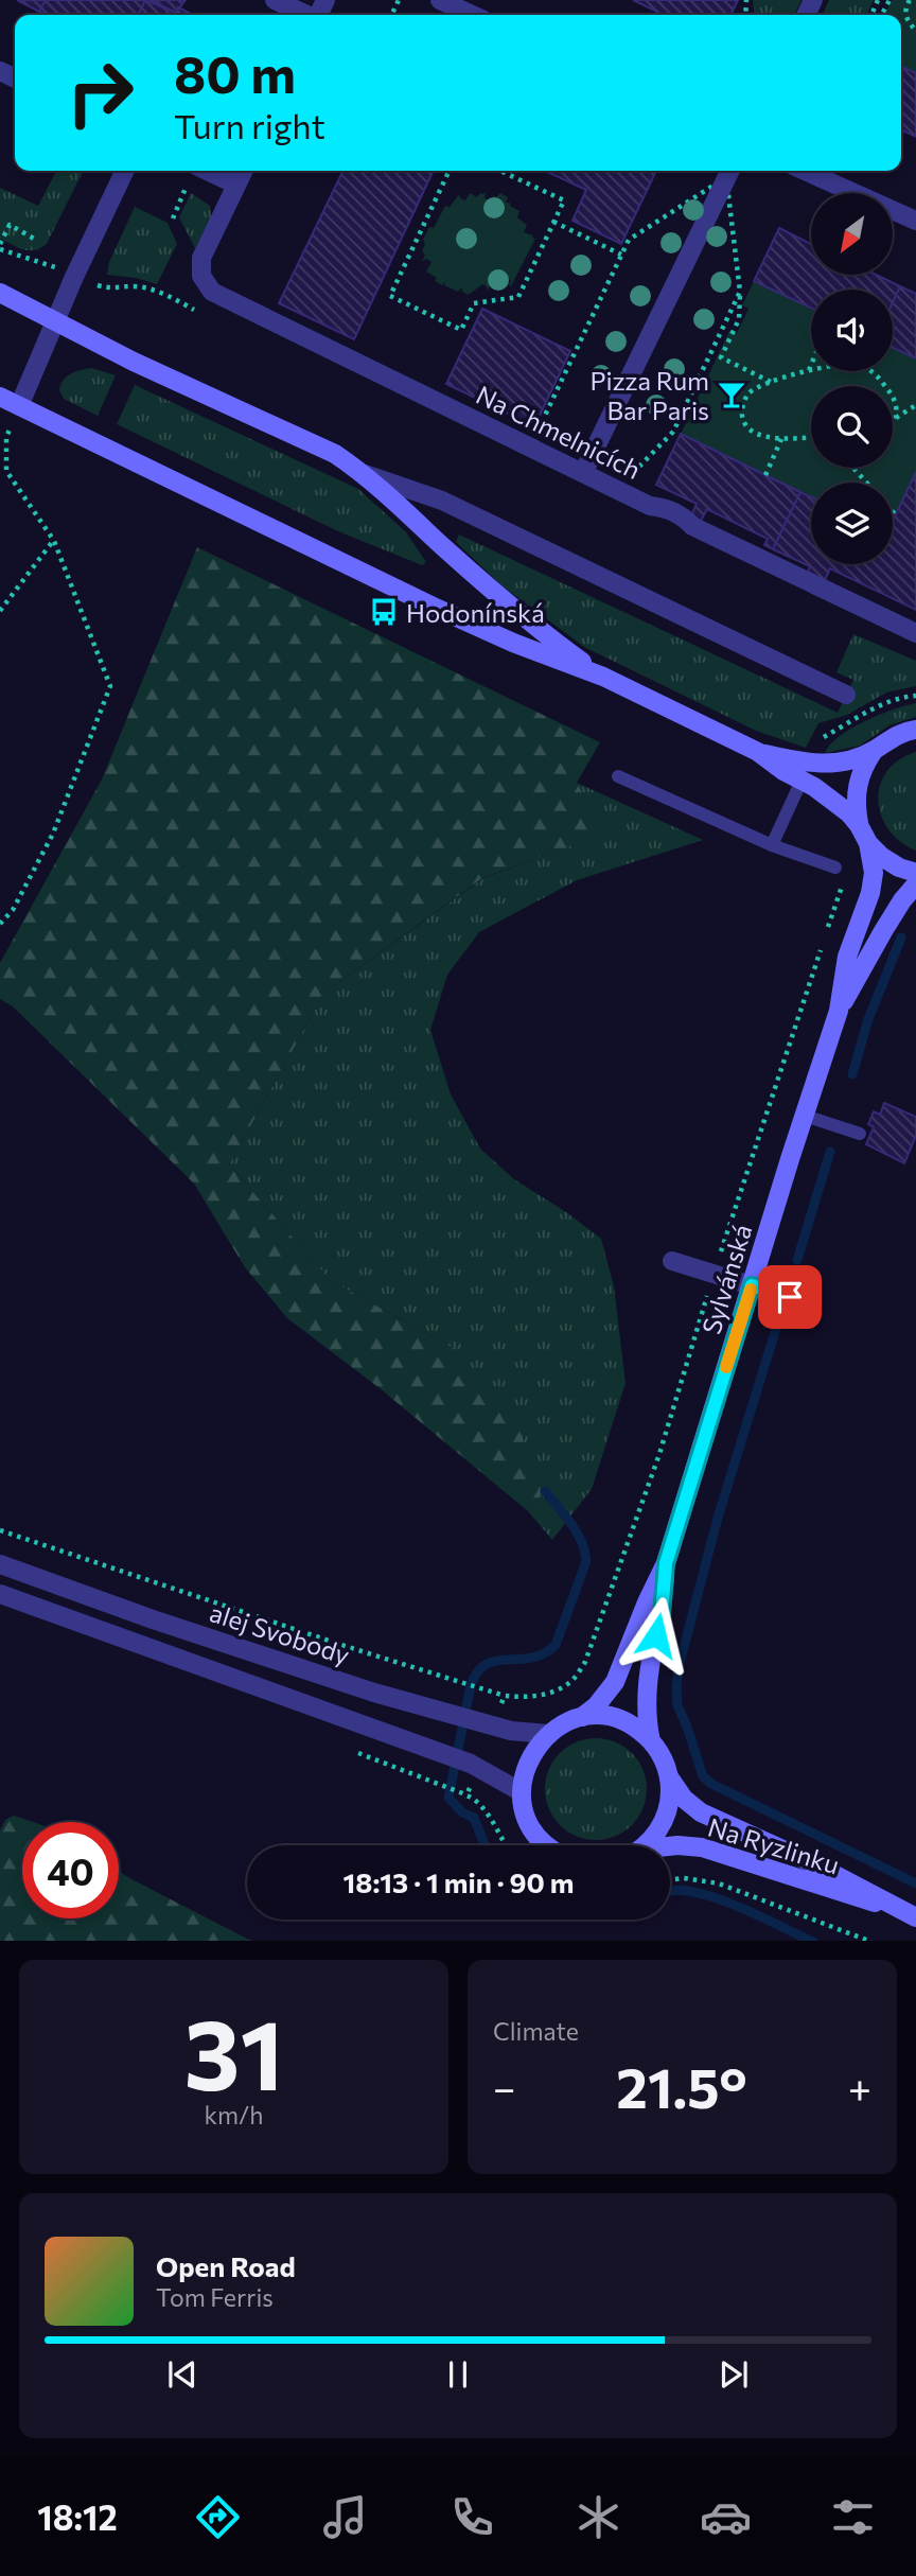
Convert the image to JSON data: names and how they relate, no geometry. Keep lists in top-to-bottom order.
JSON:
{
  "streets": {
    "street": [
      "Na Chmelnicích",
      "Sylvánská",
      "alej Svobody",
      "Na Ryzlinku"
    ]
  },
  "crossings": [
    ["Sylvánská", "Na Ryzlinku"]
  ],
  "places": {
    "bar": ["Pizza Rum Bar Paris"],
    "bus stop": ["Hodonínská"]
  },
  "north": "bottom left",
  "page": {
    "turn": ["80 m", "Turn right"],
    "limit": "40",
    "trip": "18:13 · 1 min · 90 m",
    "tile": [
      ["31", "km/h"],
      "Climate"
    ],
    "heat": ["−", "21.5°", "+"],
    "song": ["Open Road", "Tom Ferris"],
    "tabs": "18:12"
  }
}
